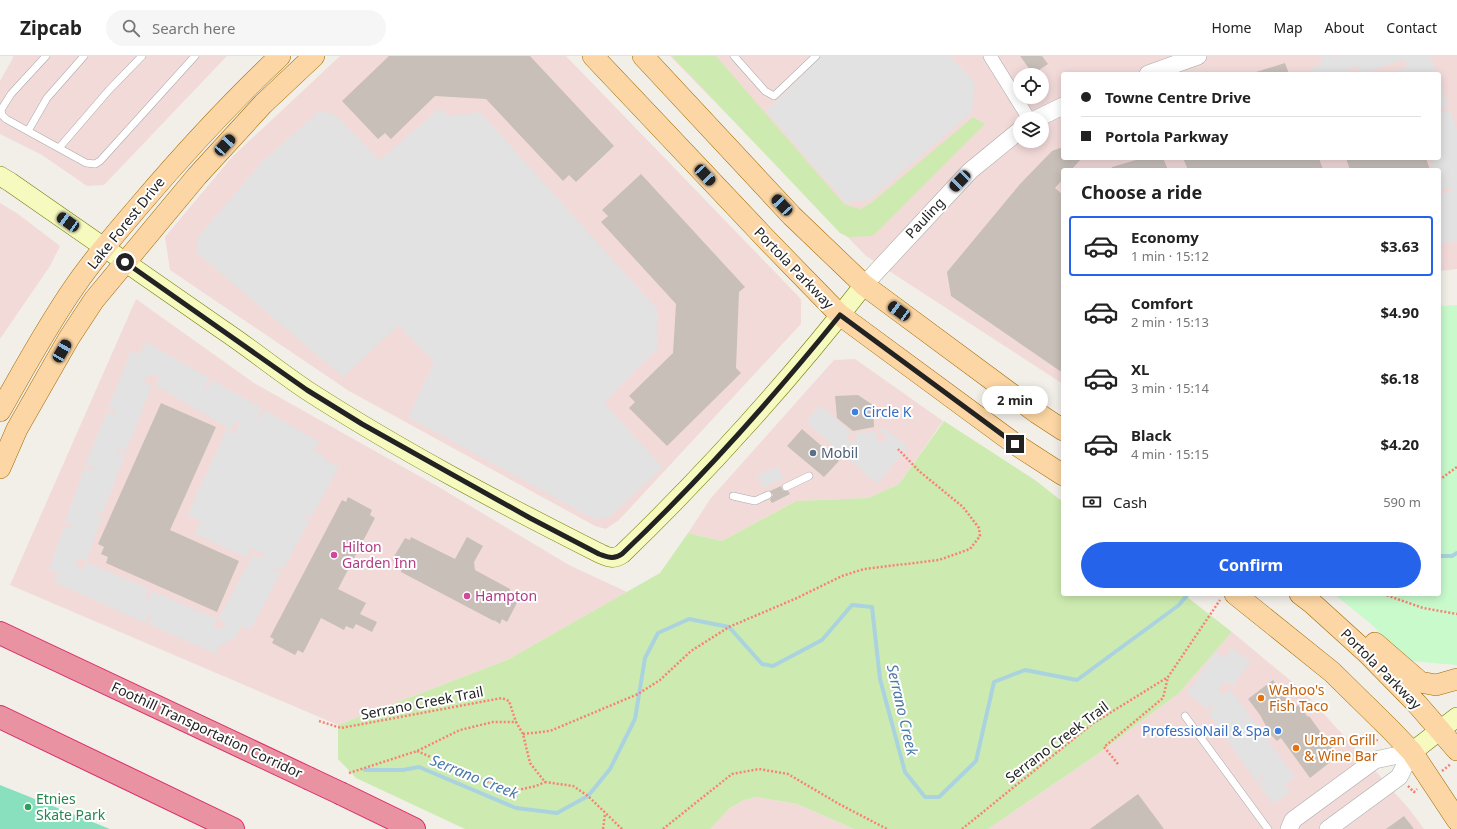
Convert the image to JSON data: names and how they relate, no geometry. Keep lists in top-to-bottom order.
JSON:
{
  "streets": {
    "highway": ["Foothill Transportation Corridor"],
    "main road": ["Pauling", "Lake Forest Drive", "Portola Parkway"],
    "path": ["Serrano Creek Trail"]
  },
  "crossings": [
    ["Pauling", "Lake Forest Drive"],
    ["Pauling", "Portola Parkway"]
  ],
  "water": ["Serrano Creek"],
  "places": [
    "Circle K",
    "Mobil",
    "Hilton Garden Inn",
    "Hampton",
    "Wahoo's Fish Taco",
    "ProfessioNail & Spa",
    "Urban Grill & Wine Bar",
    "Etnies Skate Park"
  ],
  "page": {
    "header": "Zipcab",
    "search": "Search here",
    "nav": [
      "Home",
      "Map",
      "About",
      "Contact"
    ],
    "banner": ["Towne Centre Drive", "Portola Parkway"],
    "heading": "Choose a ride",
    "list": [
      {
        "name": "Economy",
        "note": "1 min · 15:12",
        "value": "$3.63"
      },
      {
        "name": "Comfort",
        "note": "2 min · 15:13",
        "value": "$4.90"
      },
      {
        "name": "XL",
        "note": "3 min · 15:14",
        "value": "$6.18"
      },
      {
        "name": "Black",
        "note": "4 min · 15:15",
        "value": "$4.20"
      }
    ],
    "bubble": "2 min",
    "pay": ["Cash", "590 m"],
    "buttons": "Confirm"
  }
}
